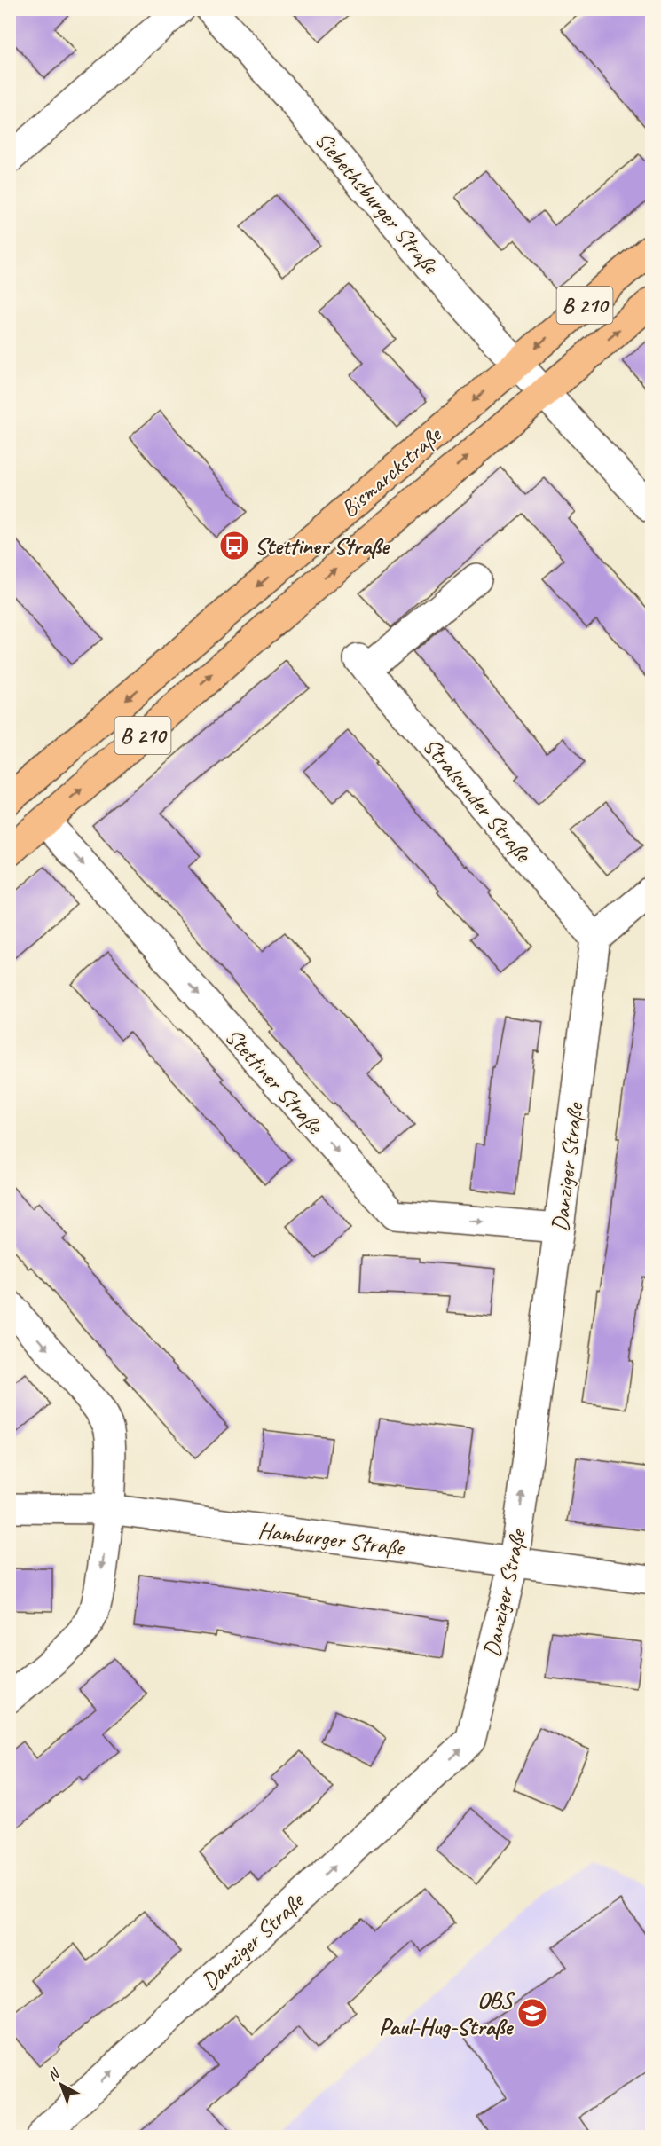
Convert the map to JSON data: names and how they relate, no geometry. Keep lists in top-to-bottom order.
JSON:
{
  "streets": {
    "main road": ["B 210", "Bismarckstraße"],
    "street": [
      "Siebethsburger Straße",
      "Stralsunder Straße",
      "Stettiner Straße",
      "Danziger Straße",
      "Hamburger Straße"
    ]
  },
  "crossings": [
    ["Siebethsburger Straße", "Bismarckstraße"],
    ["Bismarckstraße", "Stettiner Straße"],
    ["Stralsunder Straße", "Danziger Straße"],
    ["Stettiner Straße", "Danziger Straße"],
    ["Danziger Straße", "Hamburger Straße"]
  ],
  "one_way": ["Stettiner Straße", "Danziger Straße"],
  "places": {
    "bus stop": ["Stettiner Straße"],
    "school or university": ["OBS Paul-Hug-Straße"]
  },
  "north": "top left"
}
